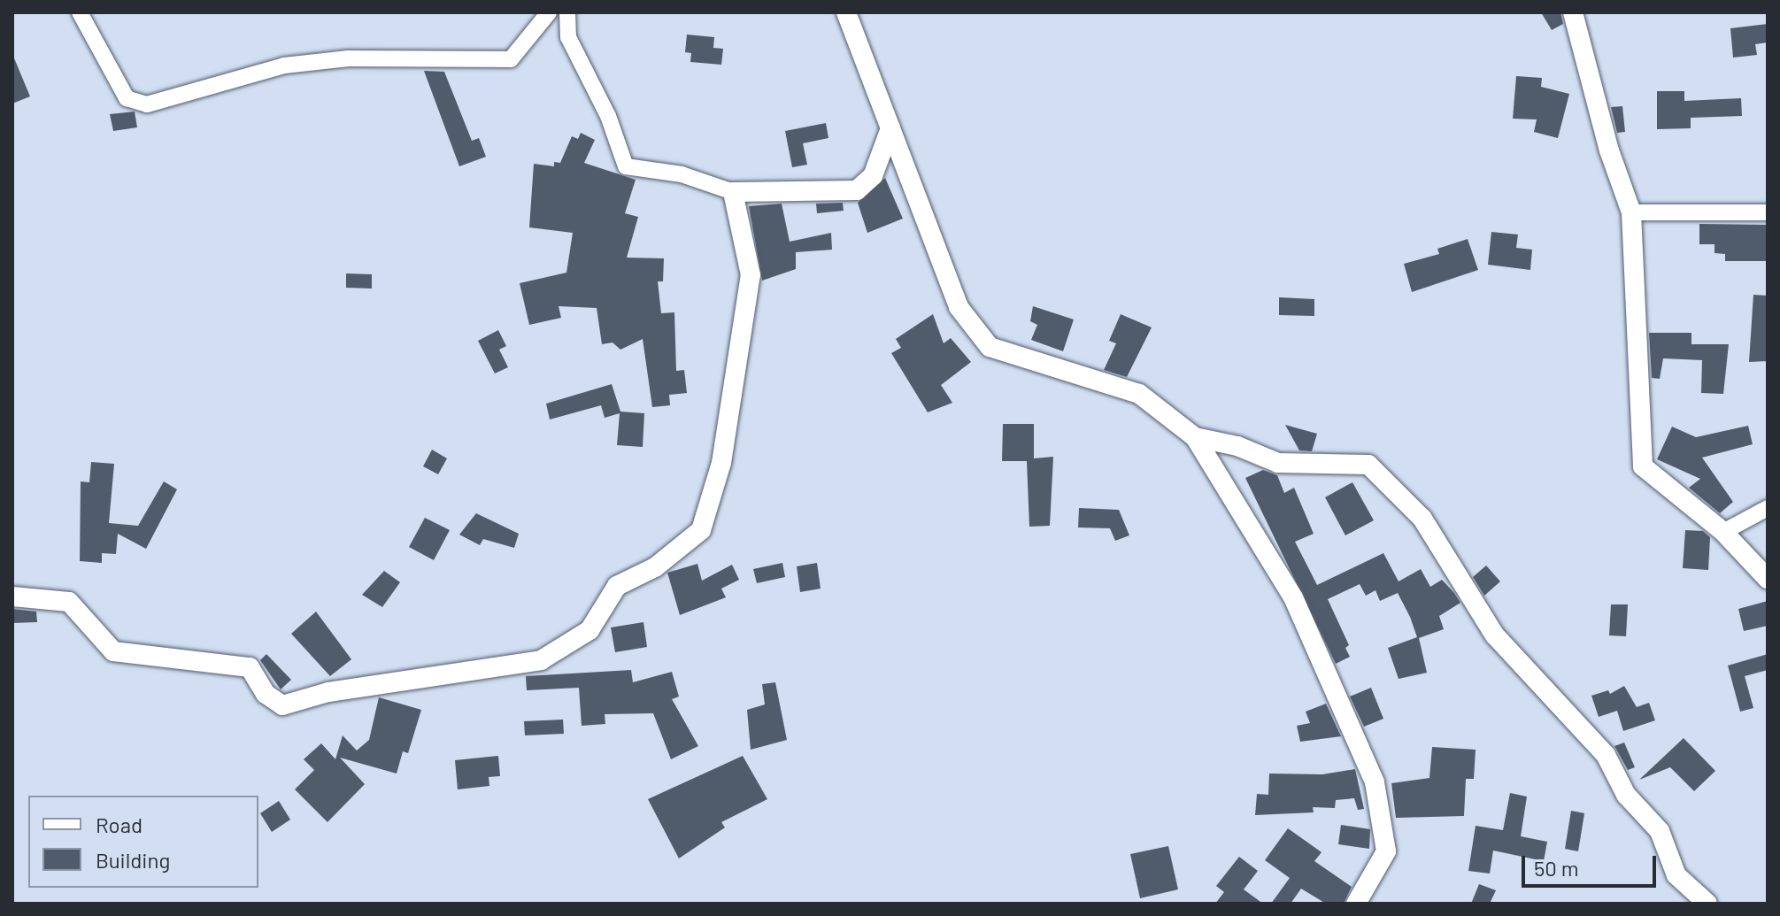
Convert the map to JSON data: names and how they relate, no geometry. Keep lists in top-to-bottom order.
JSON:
{
  "legend": ["Road", "Building"],
  "scale_bar": "50 m"
}
